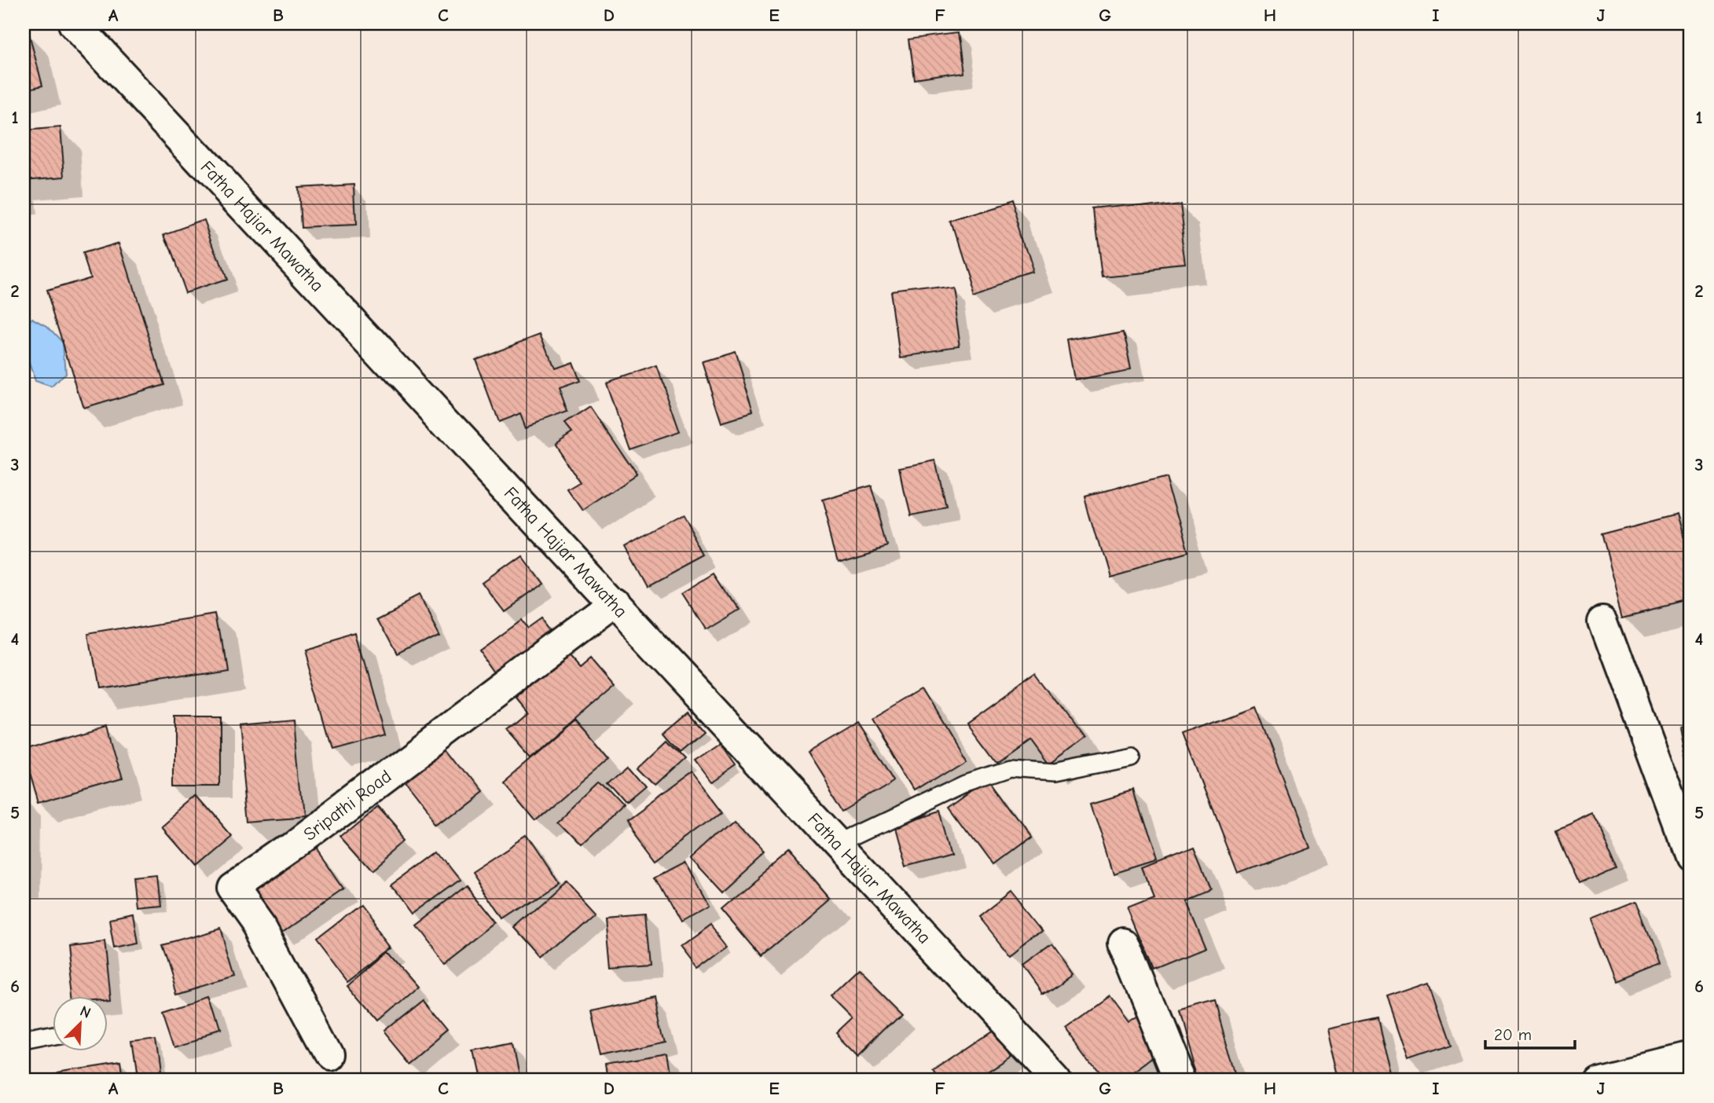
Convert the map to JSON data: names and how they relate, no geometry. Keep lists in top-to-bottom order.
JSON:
{
  "streets": {
    "street": ["Fatha Hajiar Mawatha", "Sripathi Road"]
  },
  "crossings": [
    ["Fatha Hajiar Mawatha", "Sripathi Road"]
  ],
  "scale_bar": "20 m",
  "north": "top right",
  "grid": {
    "columns": [
      "A",
      "B",
      "C",
      "D",
      "E",
      "F",
      "G",
      "H",
      "I",
      "J"
    ],
    "rows": [
      "1",
      "2",
      "3",
      "4",
      "5",
      "6"
    ]
  }
}
